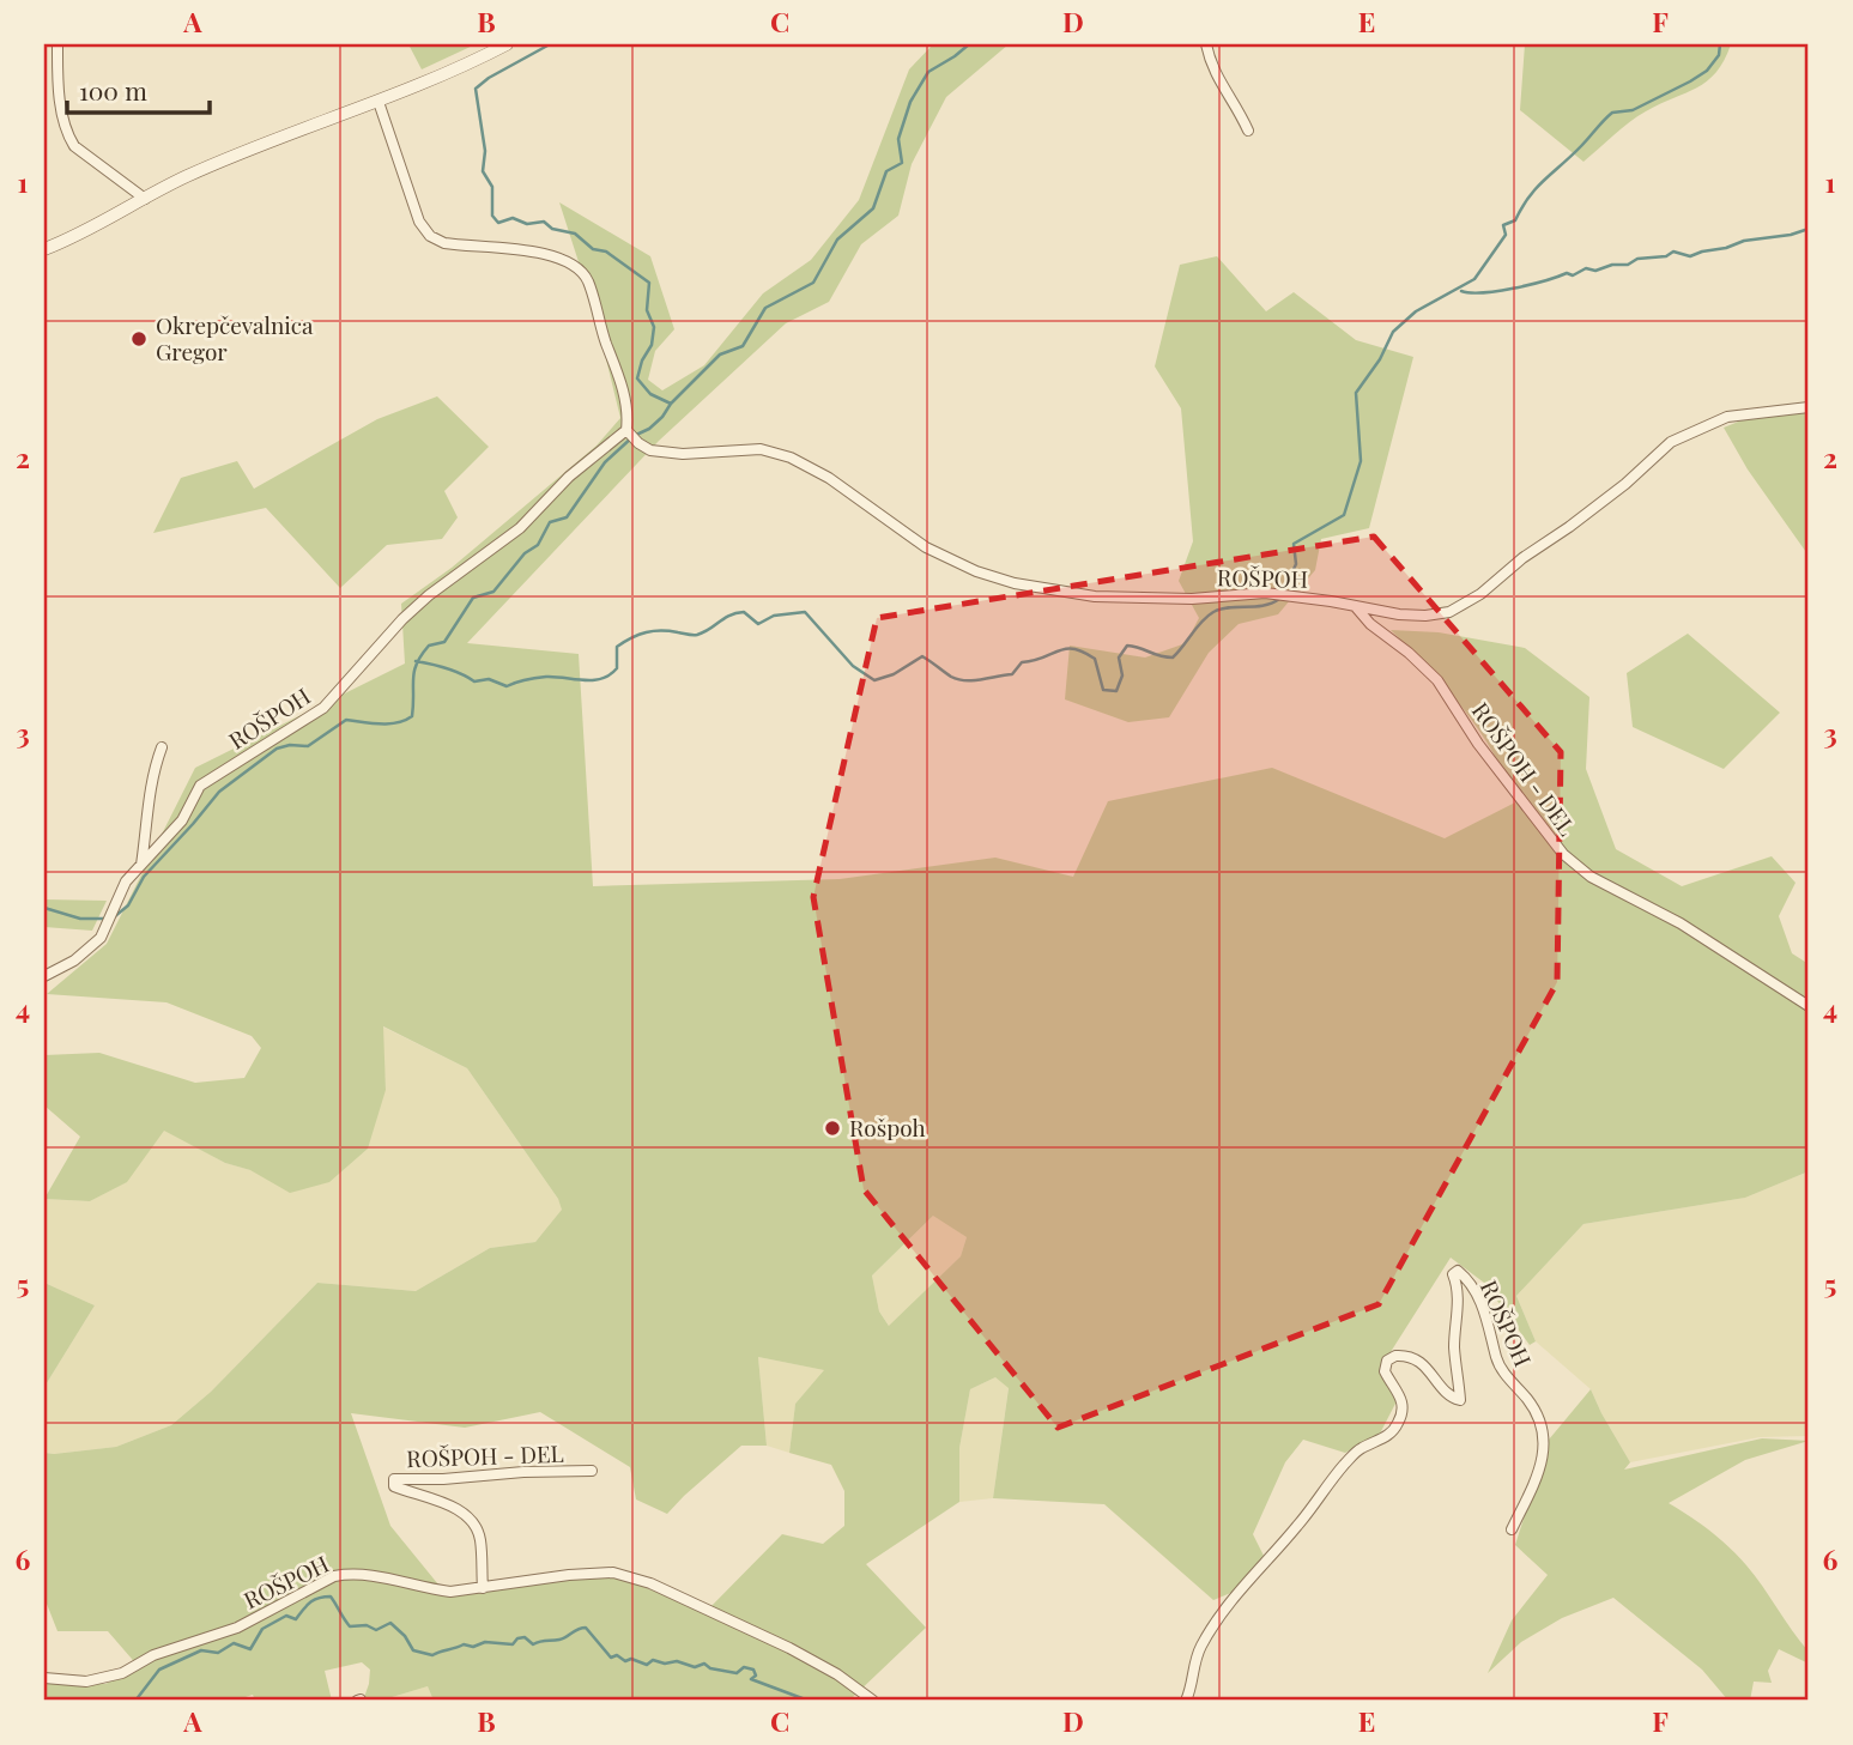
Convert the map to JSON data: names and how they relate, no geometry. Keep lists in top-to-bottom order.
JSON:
{
  "streets": {
    "street": ["ROŠPOH", "ROŠPOH - DEL"]
  },
  "crossings": [
    ["ROŠPOH", "ROŠPOH - DEL"]
  ],
  "places": ["Okrepčevalnica Gregor", "Rošpoh"],
  "scale_bar": "100 m",
  "grid": {
    "columns": [
      "A",
      "B",
      "C",
      "D",
      "E",
      "F"
    ],
    "rows": [
      "1",
      "2",
      "3",
      "4",
      "5",
      "6"
    ]
  }
}
